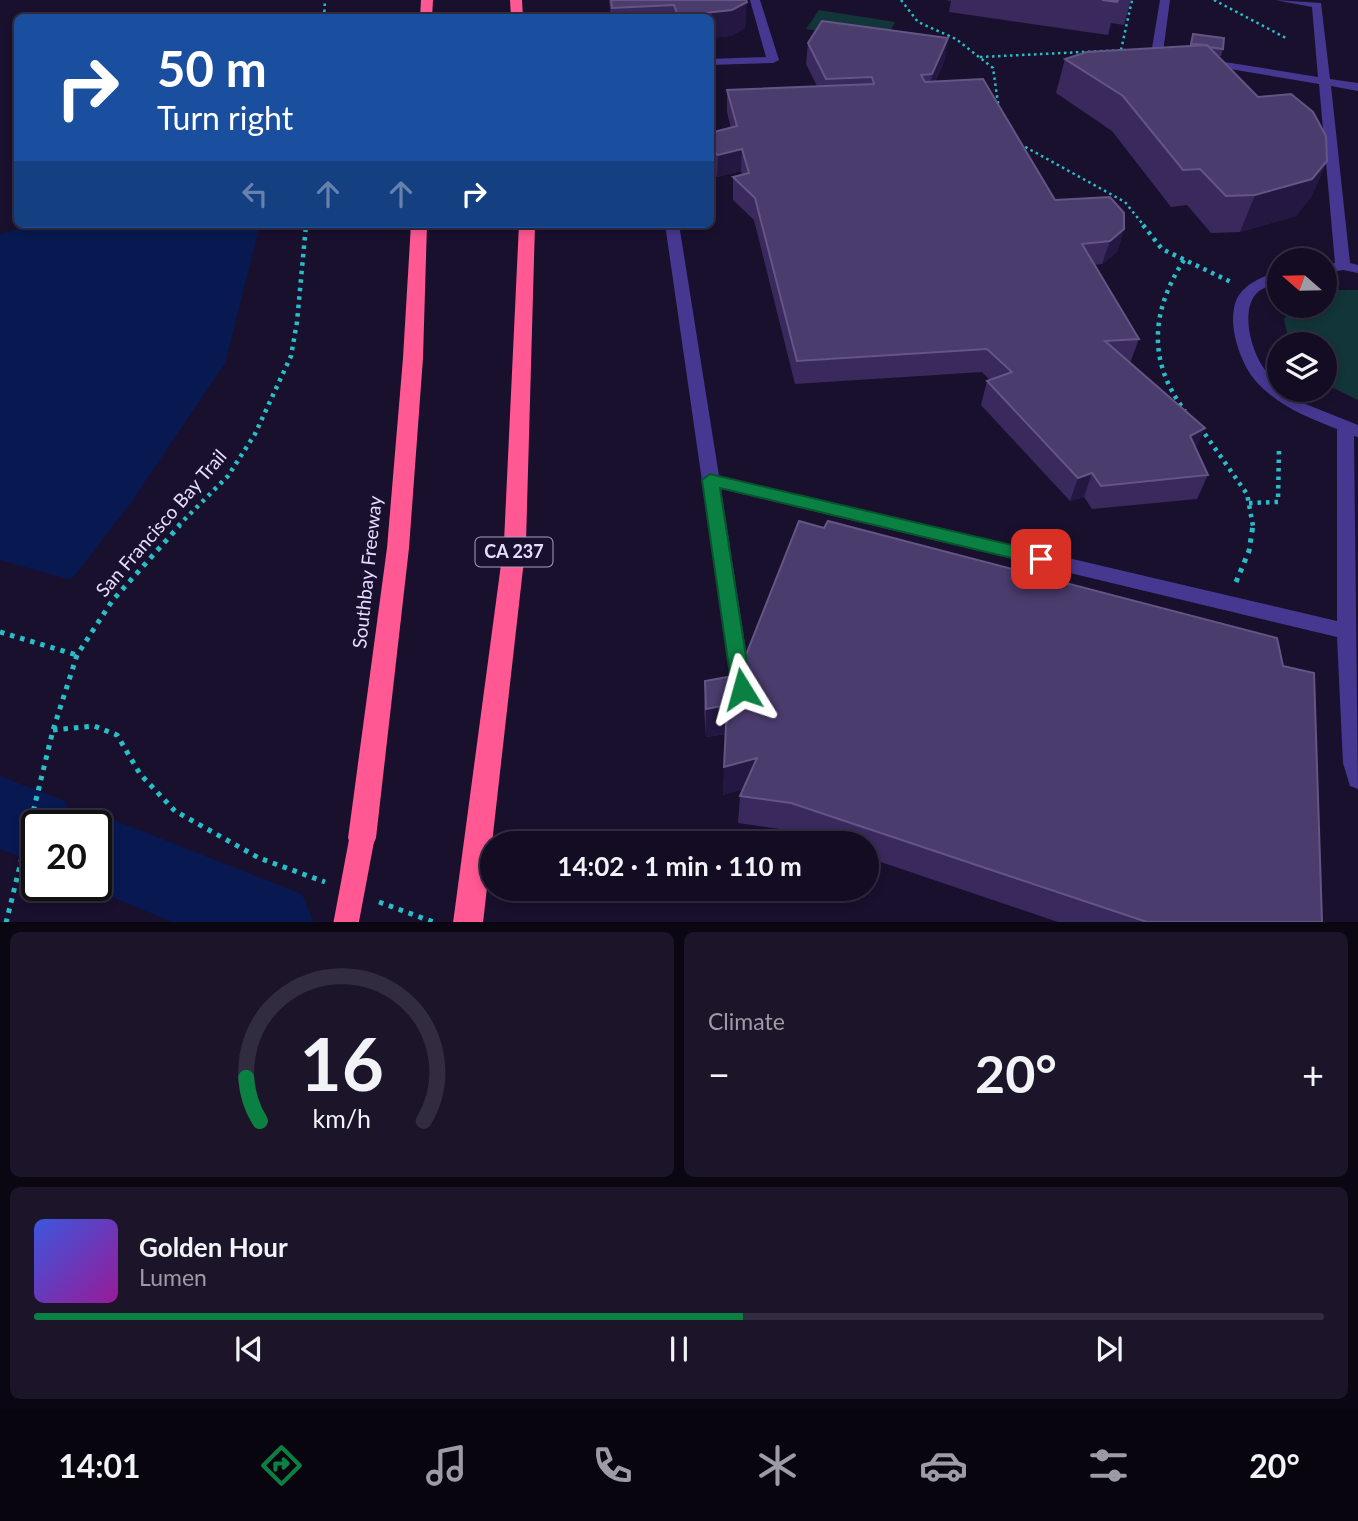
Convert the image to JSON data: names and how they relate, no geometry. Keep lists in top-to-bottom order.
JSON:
{
  "streets": {
    "highway": ["CA 237", "Southbay Freeway"],
    "path": ["San Francisco Bay Trail"]
  },
  "north": "left",
  "page": {
    "turn": ["50 m", "Turn right"],
    "limit": "20",
    "trip": "14:02 · 1 min · 110 m",
    "tile": "Climate",
    "heat": ["−", "20°", "+"],
    "song": ["Golden Hour", "Lumen"],
    "tabs": ["14:01", "20°"],
    "gauge": ["16", "km/h"]
  }
}
